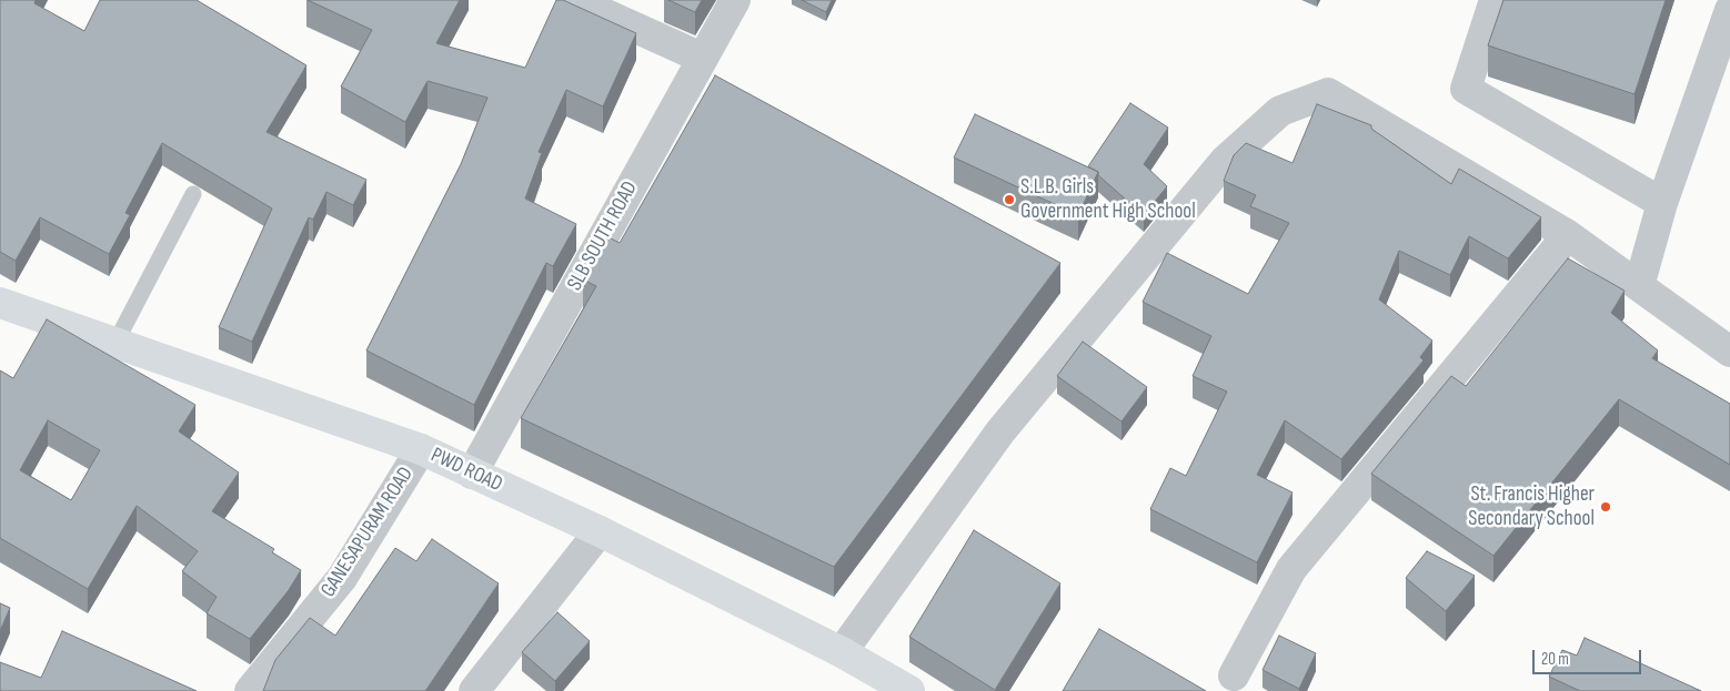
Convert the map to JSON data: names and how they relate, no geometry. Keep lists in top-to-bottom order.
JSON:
{
  "streets": {
    "main road": ["PWD ROAD"],
    "street": ["SLB SOUTH ROAD", "GANESAPURAM ROAD"]
  },
  "crossings": [
    ["SLB SOUTH ROAD", "PWD ROAD"],
    ["PWD ROAD", "GANESAPURAM ROAD"]
  ],
  "places": ["S.L.B. Girls Government High School", "St. Francis Higher Secondary School"],
  "scale_bar": "20 m"
}
